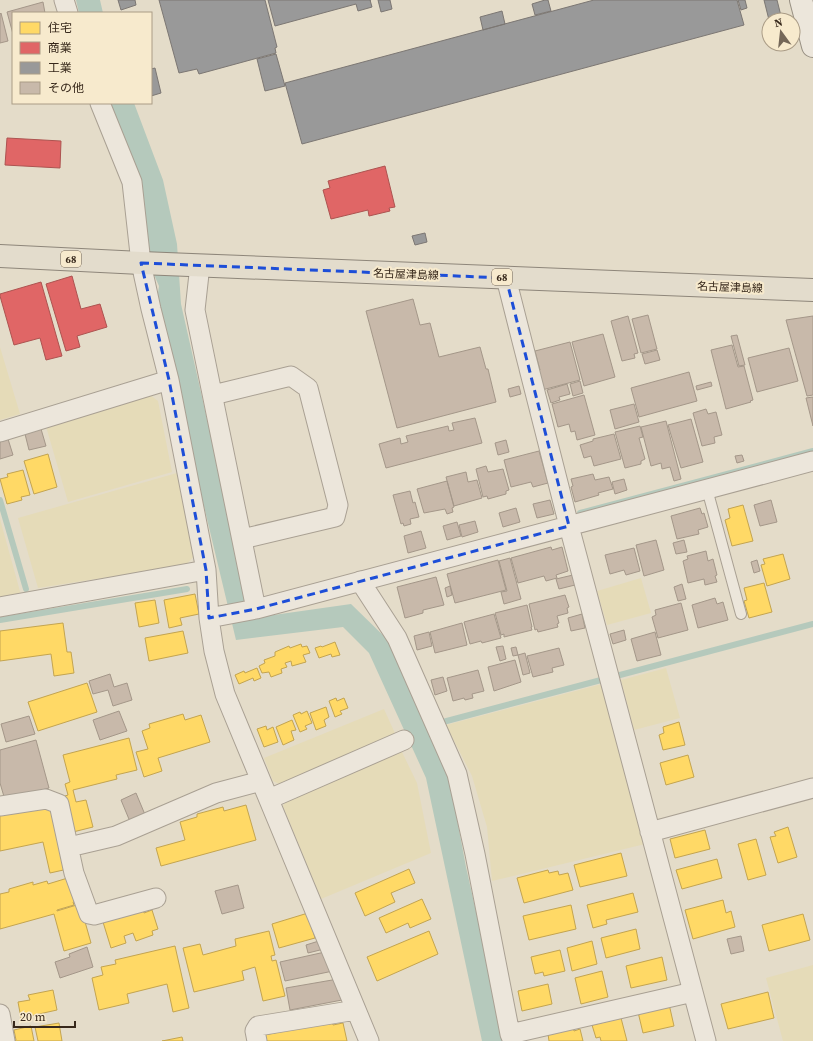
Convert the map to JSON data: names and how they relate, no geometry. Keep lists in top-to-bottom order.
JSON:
{
  "streets": {
    "main road": ["68", "名古屋津島線"]
  },
  "legend": [
    "住宅",
    "商業",
    "工業",
    "その他"
  ],
  "scale_bar": "20 m",
  "north": "top"
}
